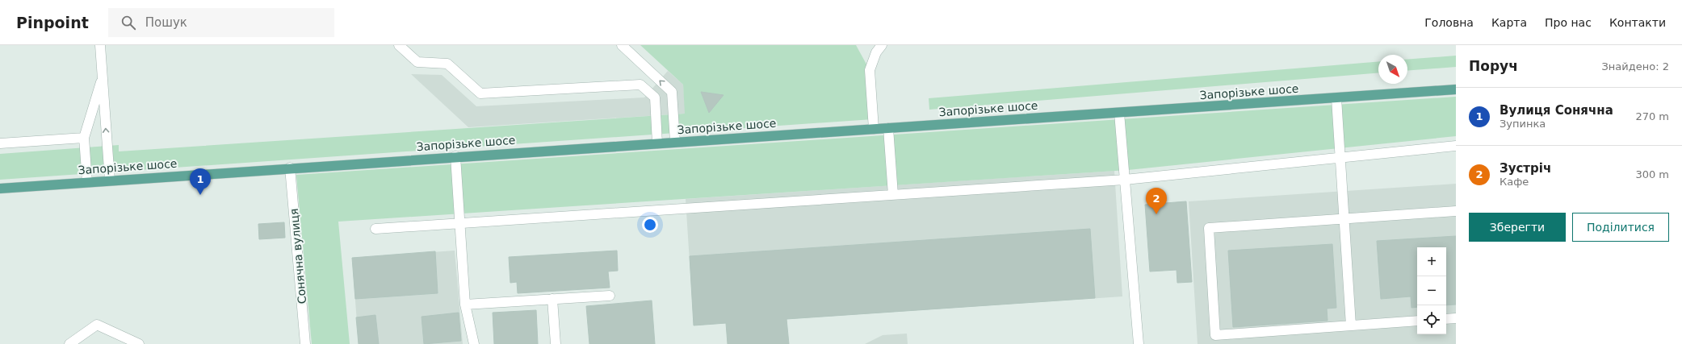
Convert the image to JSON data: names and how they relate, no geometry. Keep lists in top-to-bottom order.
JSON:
{
  "streets": {
    "main road": ["Запорізьке шосе"],
    "street": ["Сонячна вулиця"]
  },
  "crossings": [
    ["Запорізьке шосе", "Сонячна вулиця"]
  ],
  "north": "bottom right",
  "page": {
    "header": "Pinpoint",
    "search": "Пошук",
    "nav": [
      "Головна",
      "Карта",
      "Про нас",
      "Контакти"
    ],
    "heading": ["Поруч", "Знайдено: 2"],
    "list": [
      {
        "mark": "1",
        "name": "Вулиця Сонячна",
        "note": "Зупинка",
        "value": "270 m"
      },
      {
        "mark": "2",
        "name": "Зустріч",
        "note": "Кафе",
        "value": "300 m"
      }
    ],
    "pins": ["1", "2"],
    "buttons": ["Зберегти", "Поділитися"],
    "map_buttons": ["+", "−"]
  }
}
